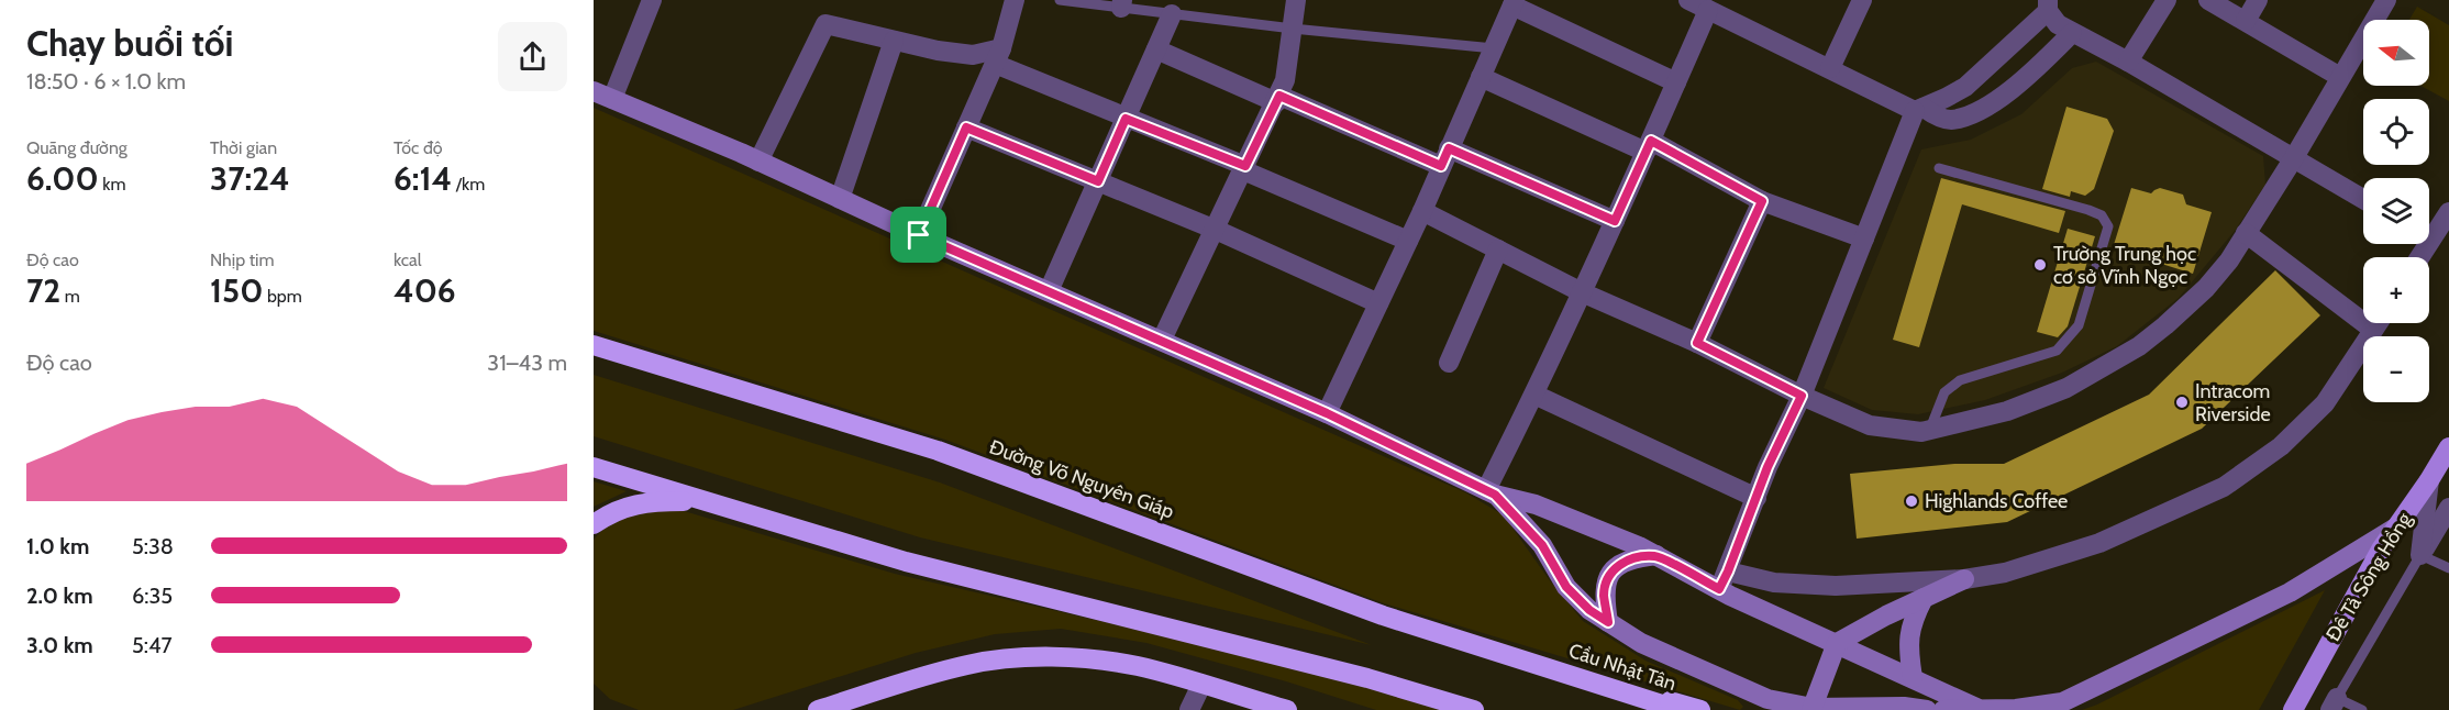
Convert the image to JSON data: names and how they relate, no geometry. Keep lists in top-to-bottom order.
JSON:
{
  "streets": {
    "highway": ["Đường Võ Nguyên Giáp", "Cầu Nhật Tân"],
    "main road": ["Đê Tả Sông Hồng"]
  },
  "crossings": [
    ["Đường Võ Nguyên Giáp", "Cầu Nhật Tân"]
  ],
  "places": ["Trường Trung học cơ sở Vĩnh Ngọc", "Intracom Riverside", "Highlands Coffee"],
  "north": "left",
  "page": {
    "heading": ["Chạy buổi tối", "18:50 · 6 × 1.0 km"],
    "map_buttons": ["+", "−"],
    "stats": [
      ["Quãng đường", "6.00 km"],
      ["Thời gian", "37:24"],
      ["Tốc độ", "6:14 /km"],
      ["Độ cao", "72 m"],
      ["Nhịp tim", "150 bpm"],
      ["kcal", "406"]
    ],
    "chart": ["Độ cao", "31–43 m"],
    "list": [
      {
        "name": "1.0 km",
        "note": "5:38"
      },
      {
        "name": "2.0 km",
        "note": "6:35"
      },
      {
        "name": "3.0 km",
        "note": "5:47"
      }
    ]
  }
}
